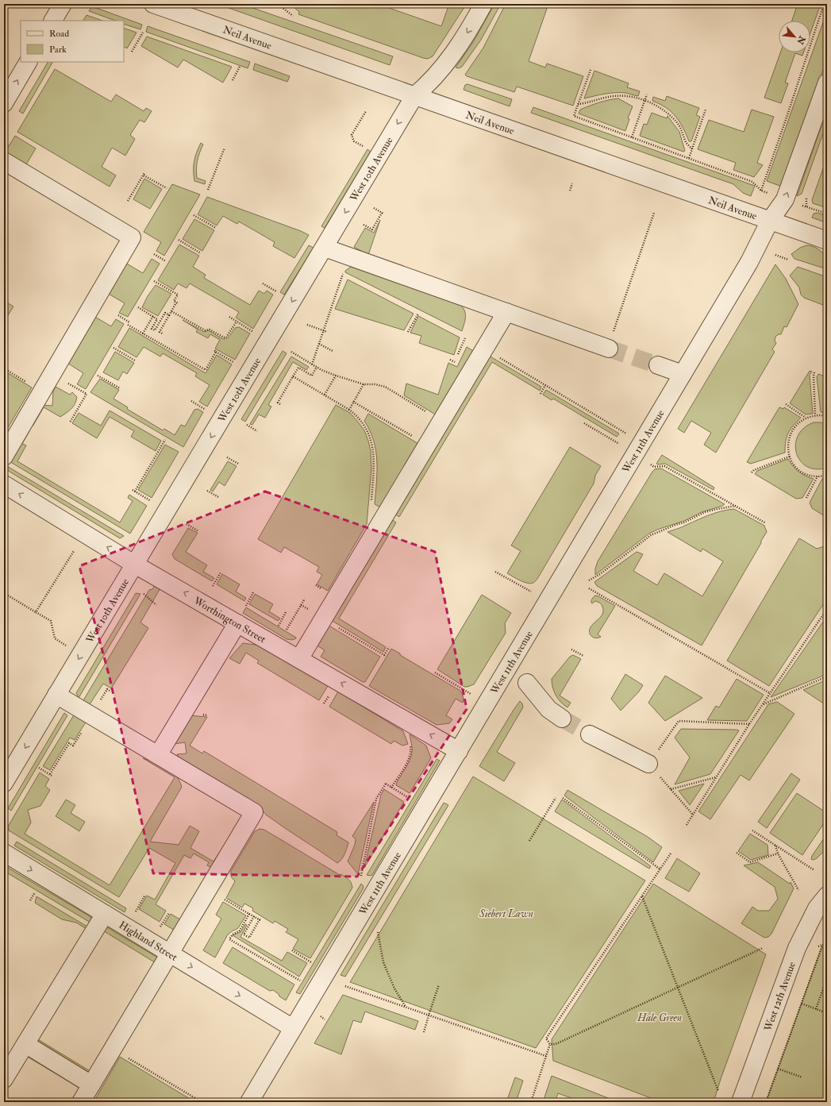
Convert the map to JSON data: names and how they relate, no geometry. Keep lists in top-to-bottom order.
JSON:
{
  "streets": {
    "street": [
      "Neil Avenue",
      "West 10th Avenue",
      "West 11th Avenue",
      "Worthington Street",
      "Highland Street",
      "West 12th Avenue"
    ]
  },
  "crossings": [
    ["Neil Avenue", "West 10th Avenue"],
    ["Neil Avenue", "West 11th Avenue"],
    ["West 10th Avenue", "Worthington Street"],
    ["West 11th Avenue", "Worthington Street"],
    ["West 11th Avenue", "Highland Street"]
  ],
  "one_way": ["West 10th Avenue", "Worthington Street", "Highland Street"],
  "parks": ["Siebert Lawn", "Hale Green"],
  "legend": ["Road", "Park"],
  "north": "bottom right"
}
